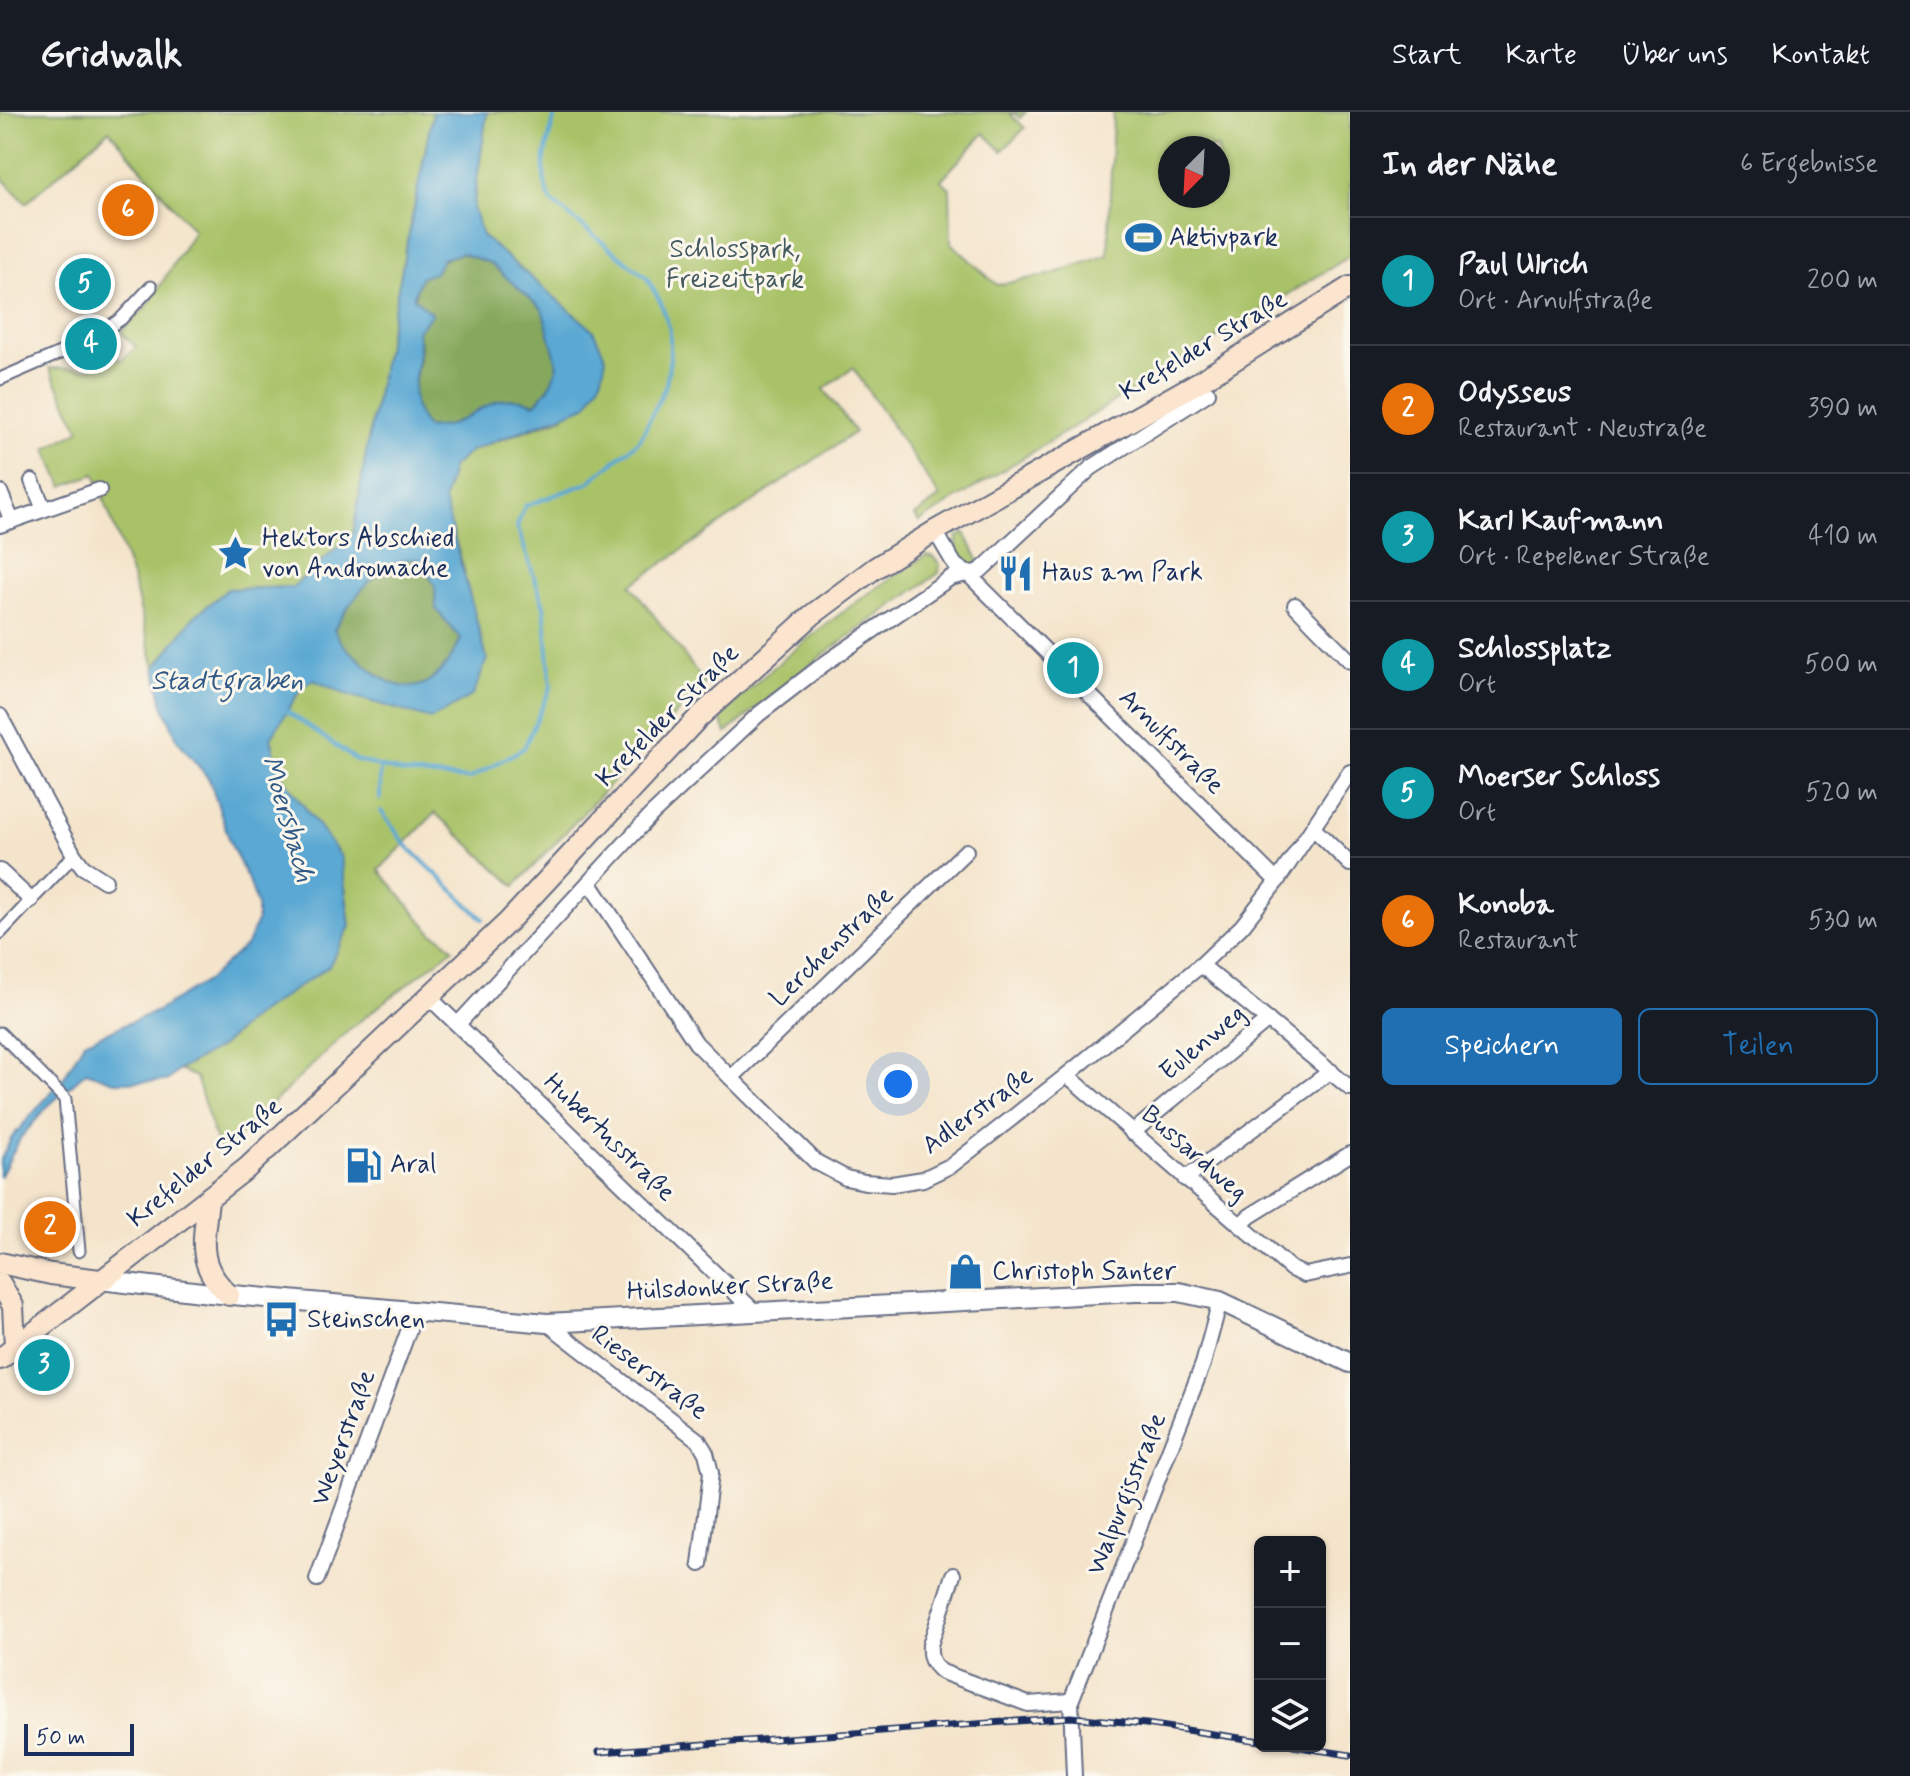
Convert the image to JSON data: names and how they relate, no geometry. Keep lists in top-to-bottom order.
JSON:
{
  "streets": {
    "main road": ["Krefelder Straße"],
    "street": [
      "Arnulfstraße",
      "Lerchenstraße",
      "Eulenweg",
      "Adlerstraße",
      "Hubertusstraße",
      "Bussardweg",
      "Hülsdonker Straße",
      "Rieserstraße",
      "Weyerstraße",
      "Walpurgisstraße"
    ]
  },
  "crossings": [
    ["Krefelder Straße", "Arnulfstraße"],
    ["Krefelder Straße", "Adlerstraße"],
    ["Krefelder Straße", "Hubertusstraße"],
    ["Krefelder Straße", "Hülsdonker Straße"],
    ["Arnulfstraße", "Adlerstraße"],
    ["Lerchenstraße", "Adlerstraße"],
    ["Eulenweg", "Bussardweg"],
    ["Adlerstraße", "Bussardweg"],
    ["Hubertusstraße", "Hülsdonker Straße"],
    ["Hülsdonker Straße", "Rieserstraße"],
    ["Hülsdonker Straße", "Weyerstraße"],
    ["Hülsdonker Straße", "Walpurgisstraße"]
  ],
  "water": ["Stadtgraben", "Moersbach"],
  "parks": ["Schlosspark, Freizeitpark"],
  "places": {
    "sports": ["Aktivpark"],
    "place": ["Hektors Abschied von Andromache"],
    "restaurant": ["Haus am Park"],
    "fuel station": ["Aral"],
    "shop": ["Christoph Santer"],
    "bus stop": ["Steinschen"]
  },
  "scale_bar": "50 m",
  "north": "bottom left",
  "page": {
    "header": "Gridwalk",
    "nav": [
      "Start",
      "Karte",
      "Über uns",
      "Kontakt"
    ],
    "heading": ["In der Nähe", "6 Ergebnisse"],
    "pins": [
      "6",
      "5",
      "4",
      "1",
      "2",
      "3"
    ],
    "list": [
      {
        "mark": "1",
        "name": "Paul Ulrich",
        "note": "Ort · Arnulfstraße",
        "value": "200 m"
      },
      {
        "mark": "2",
        "name": "Odysseus",
        "note": "Restaurant · Neustraße",
        "value": "390 m"
      },
      {
        "mark": "3",
        "name": "Karl Kaufmann",
        "note": "Ort · Repelener Straße",
        "value": "410 m"
      },
      {
        "mark": "4",
        "name": "Schlossplatz",
        "note": "Ort",
        "value": "500 m"
      },
      {
        "mark": "5",
        "name": "Moerser Schloss",
        "note": "Ort",
        "value": "520 m"
      },
      {
        "mark": "6",
        "name": "Konoba",
        "note": "Restaurant",
        "value": "530 m"
      }
    ],
    "buttons": ["Speichern", "Teilen"],
    "map_buttons": ["+", "−"],
    "scale": "50 m"
  }
}
